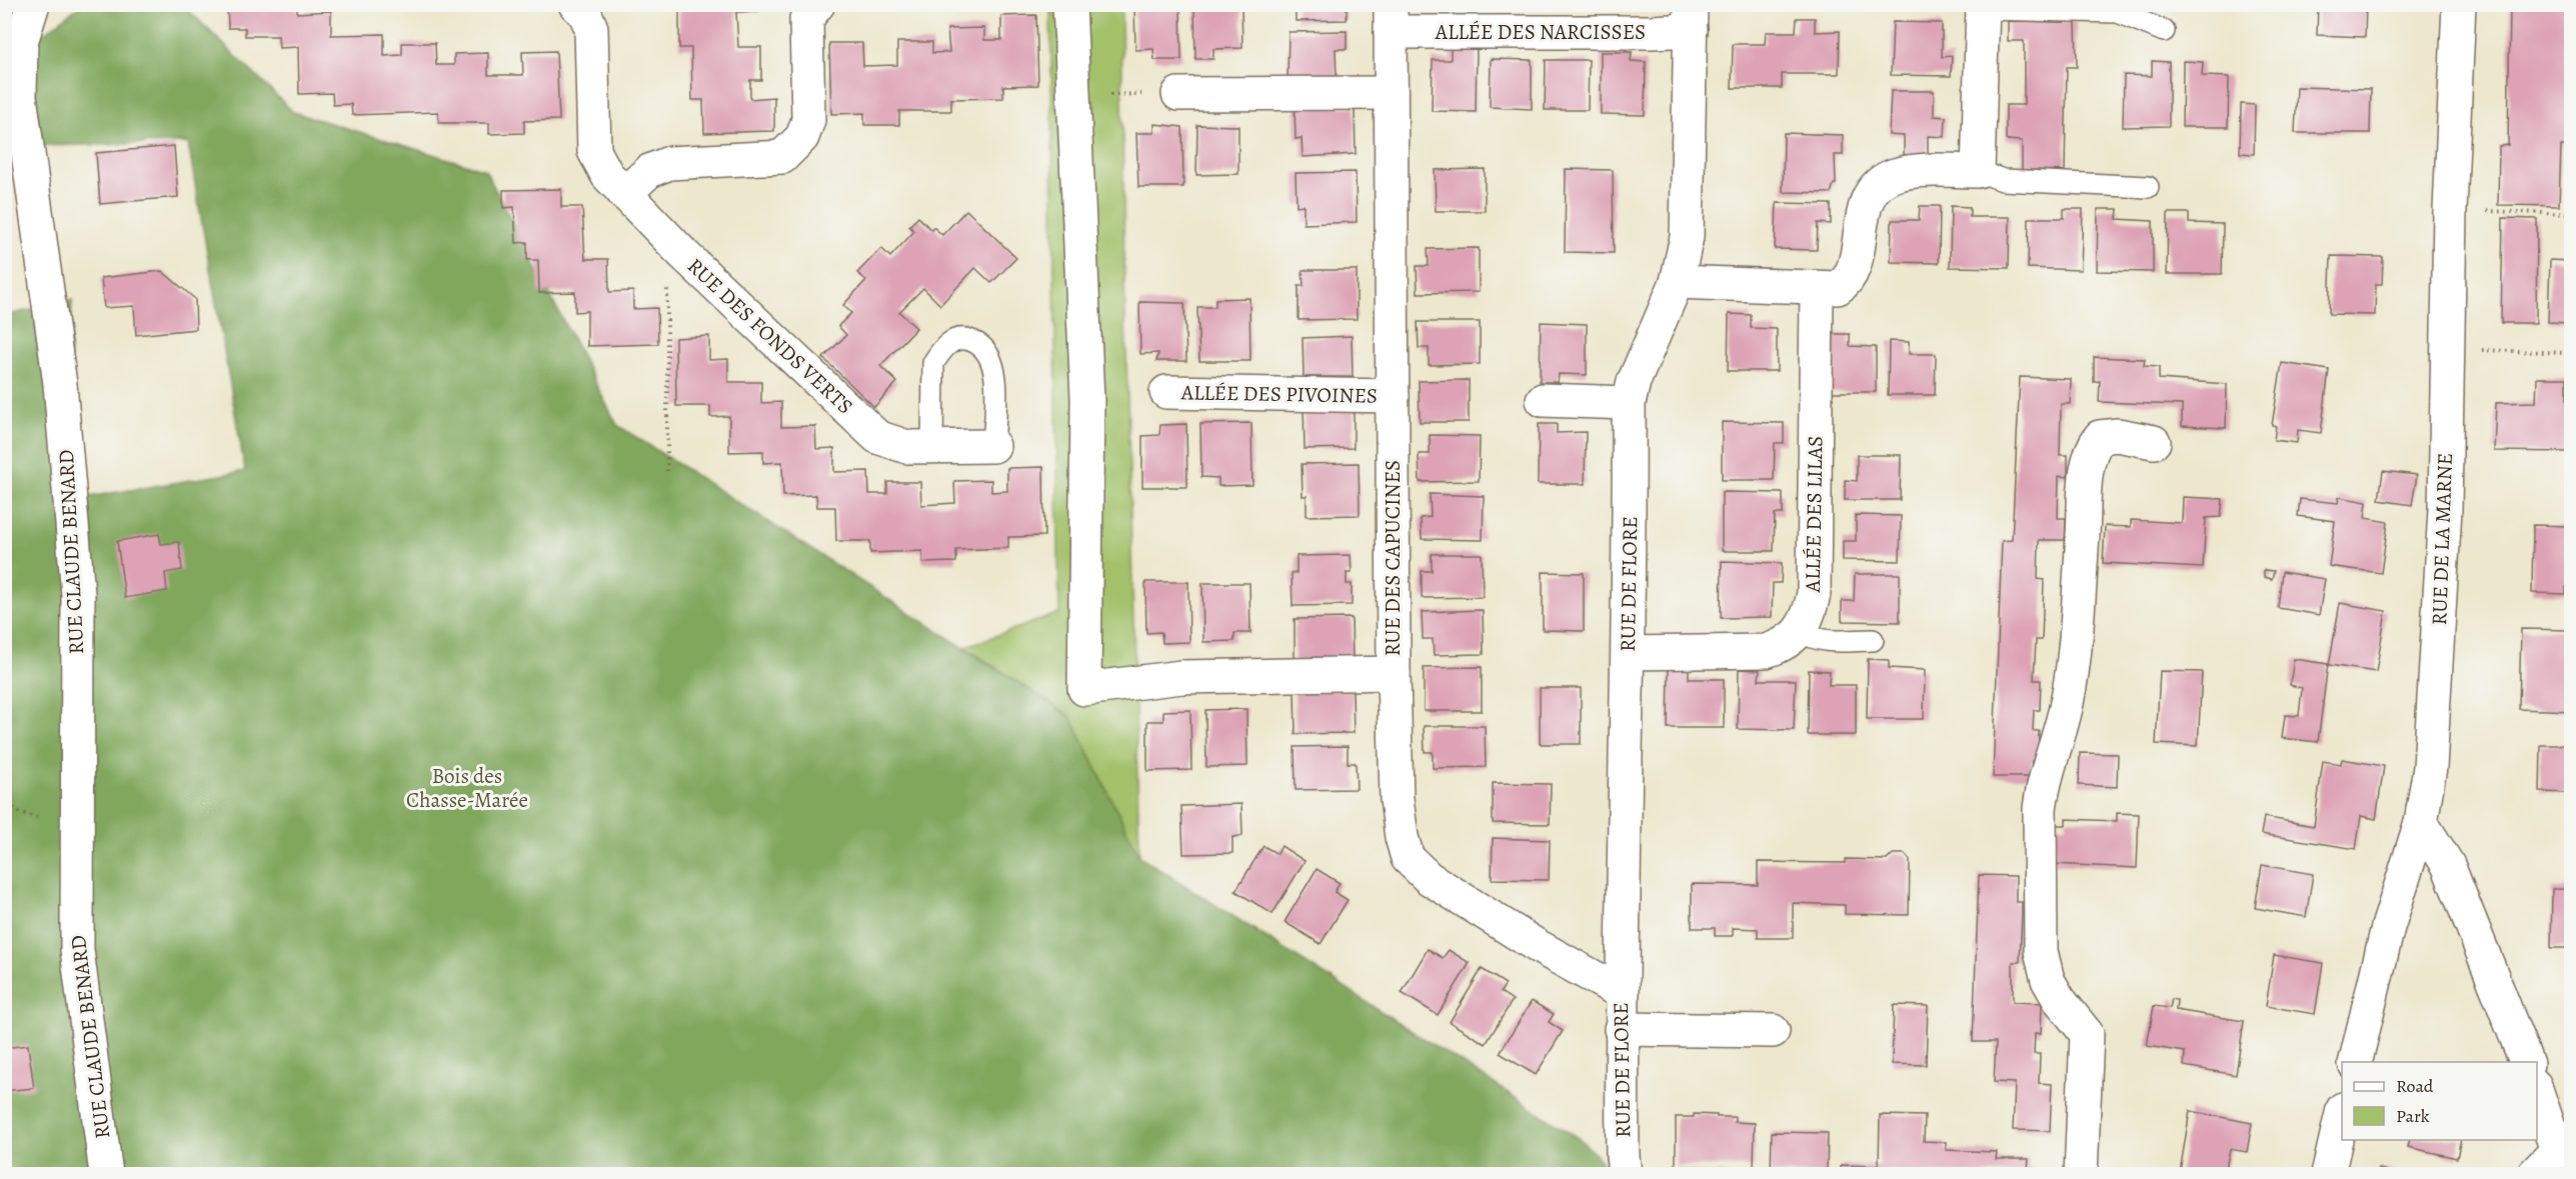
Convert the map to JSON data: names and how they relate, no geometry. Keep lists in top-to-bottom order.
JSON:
{
  "streets": {
    "street": [
      "ALLÉE DES NARCISSES",
      "RUE DES FONDS VERTS",
      "ALLÉE DES PIVOINES",
      "ALLÉE DES LILAS",
      "RUE DE LA MARNE",
      "RUE CLAUDE BENARD",
      "RUE DES CAPUCINES",
      "RUE DE FLORE"
    ]
  },
  "crossings": [
    ["ALLÉE DES NARCISSES", "RUE DES CAPUCINES"],
    ["ALLÉE DES NARCISSES", "RUE DE FLORE"],
    ["ALLÉE DES PIVOINES", "RUE DES CAPUCINES"],
    ["ALLÉE DES LILAS", "RUE DE FLORE"],
    ["RUE DES CAPUCINES", "RUE DE FLORE"]
  ],
  "parks": ["Bois des Chasse-Marée"],
  "legend": ["Road", "Park"]
}
